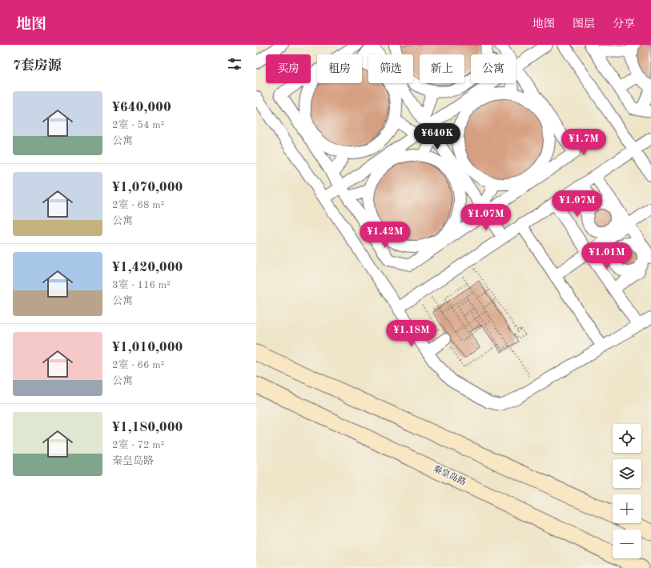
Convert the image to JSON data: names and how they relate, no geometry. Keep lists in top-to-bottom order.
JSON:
{
  "streets": {
    "street": ["秦皇岛路"]
  },
  "page": {
    "header": "地图",
    "nav": ["地图", "图层", "分享"],
    "heading": "7套房源",
    "chip": [
      "买房",
      "租房",
      "筛选",
      "新上",
      "公寓"
    ],
    "list": [
      {
        "name": "¥640,000",
        "note": "2室 · 54 m² · 公寓"
      },
      {
        "name": "¥1,070,000",
        "note": "2室 · 68 m² · 公寓"
      },
      {
        "name": "¥1,420,000",
        "note": "3室 · 116 m² · 公寓"
      },
      {
        "name": "¥1,010,000",
        "note": "2室 · 66 m² · 公寓"
      },
      {
        "name": "¥1,180,000",
        "note": "2室 · 72 m² · 秦皇岛路"
      }
    ],
    "price": [
      "¥640K",
      "¥1.7M",
      "¥1.07M",
      "¥1.07M",
      "¥1.42M",
      "¥1.01M",
      "¥1.18M"
    ],
    "map_buttons": ["+", "−"]
  }
}
